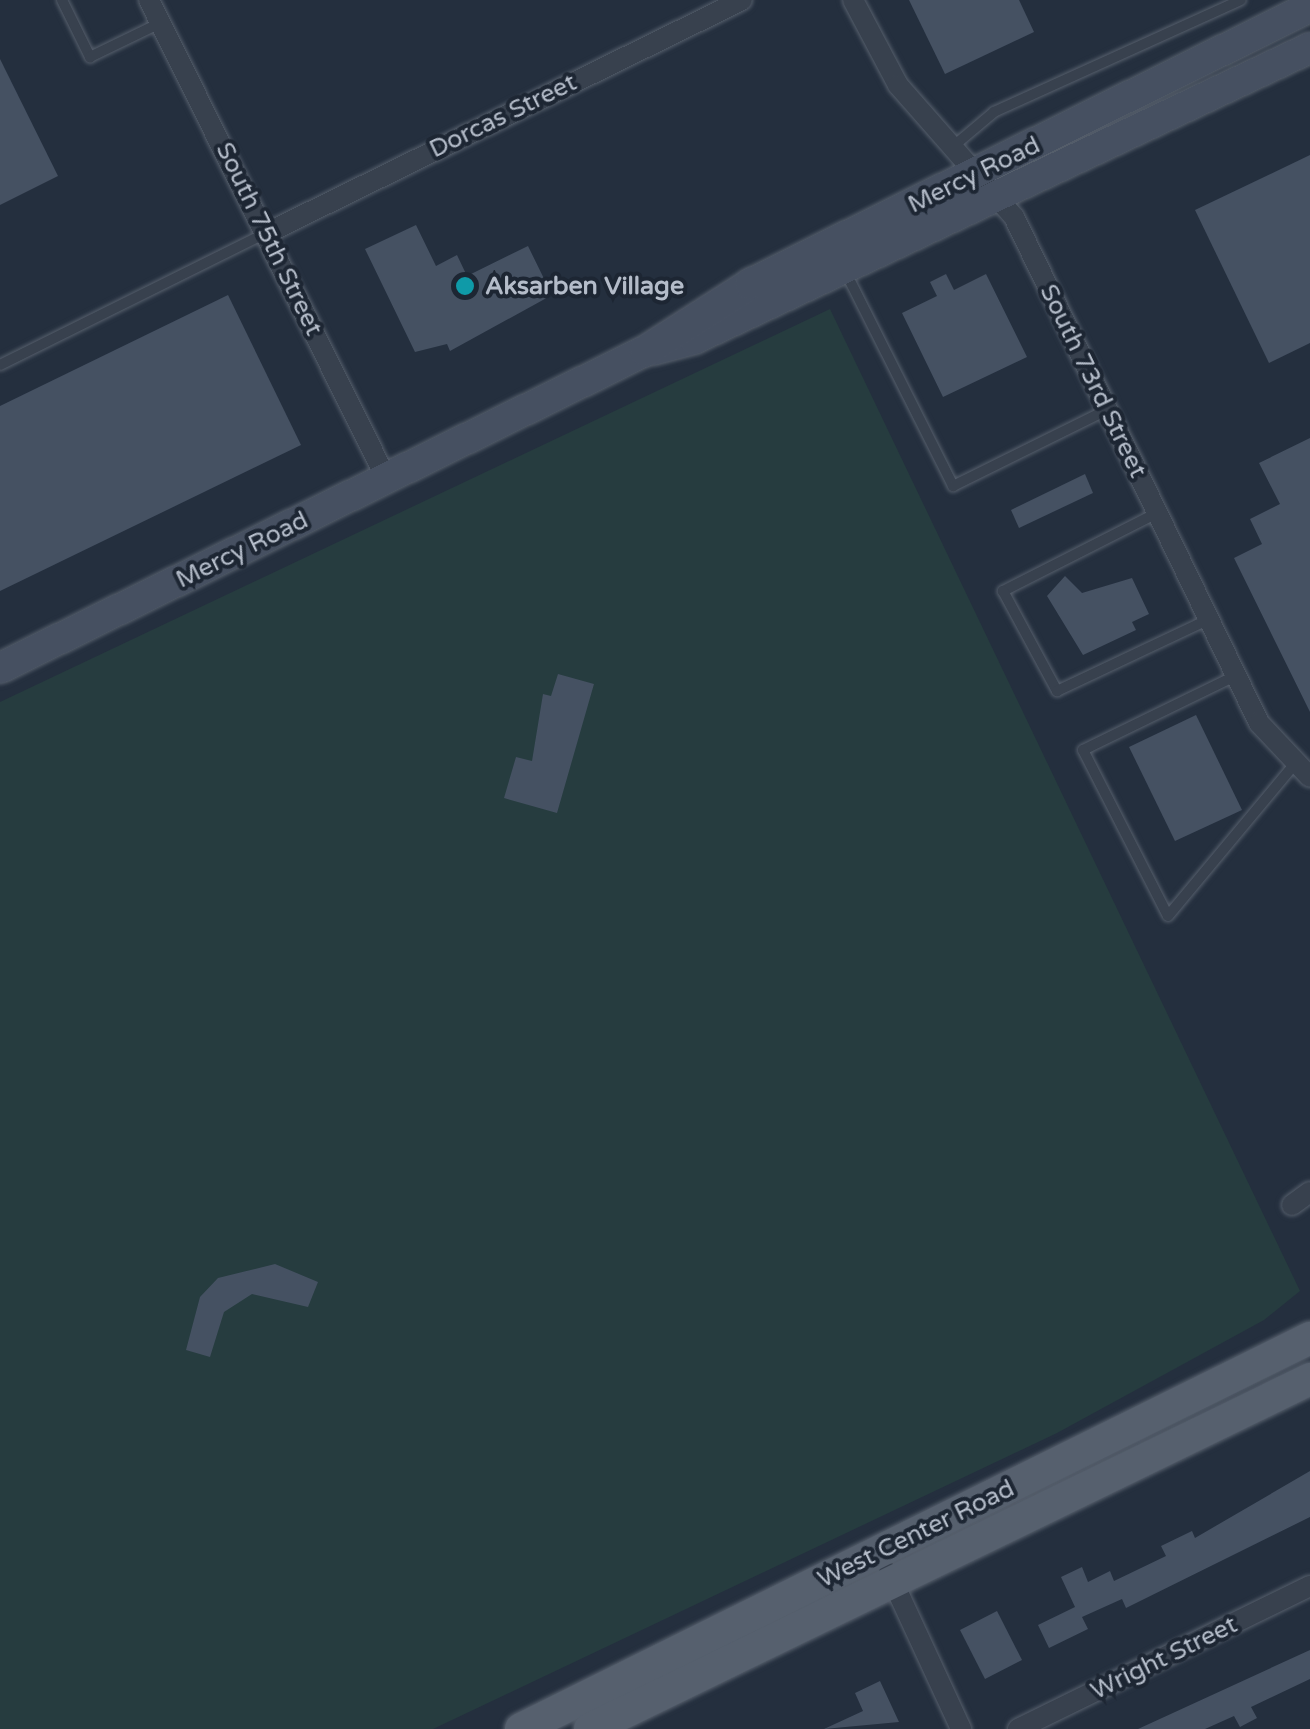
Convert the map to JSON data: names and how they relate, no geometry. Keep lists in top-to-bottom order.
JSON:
{
  "streets": {
    "main road": ["Mercy Road", "West Center Road"],
    "street": [
      "Dorcas Street",
      "South 75th Street",
      "South 73rd Street",
      "Wright Street"
    ]
  },
  "crossings": [
    ["Dorcas Street", "South 75th Street"],
    ["Mercy Road", "South 75th Street"],
    ["Mercy Road", "South 73rd Street"]
  ],
  "places": ["Aksarben Village"]
}
